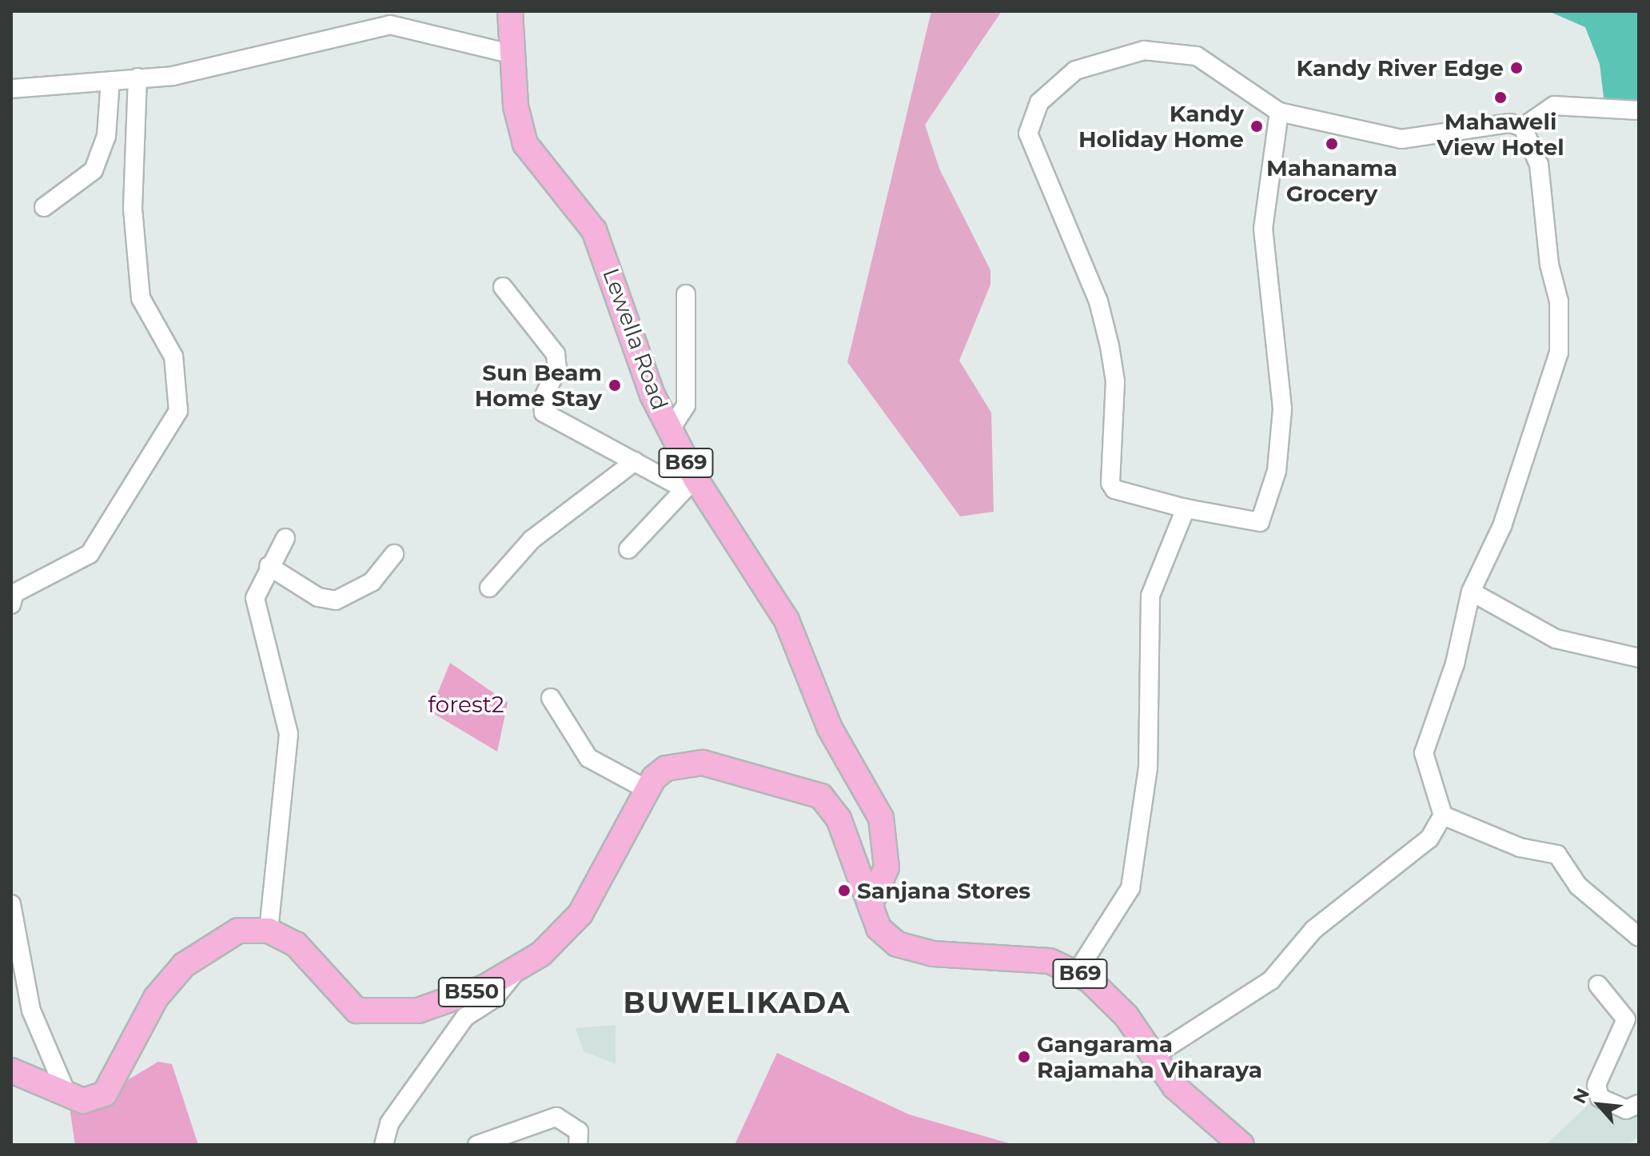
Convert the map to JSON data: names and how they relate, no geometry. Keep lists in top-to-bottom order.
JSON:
{
  "streets": {
    "main road": ["Lewella Road", "B69", "B550"]
  },
  "crossings": [
    ["Lewella Road", "B69"],
    ["Lewella Road", "B550"],
    ["B69", "B550"]
  ],
  "districts": ["BUWELIKADA"],
  "parks": ["forest2"],
  "places": [
    "Kandy River Edge",
    "Mahaweli View Hotel",
    "Kandy Holiday Home",
    "Mahanama Grocery",
    "Sun Beam Home Stay",
    "Sanjana Stores",
    "Gangarama Rajamaha Viharaya"
  ],
  "north": "top left"
}
